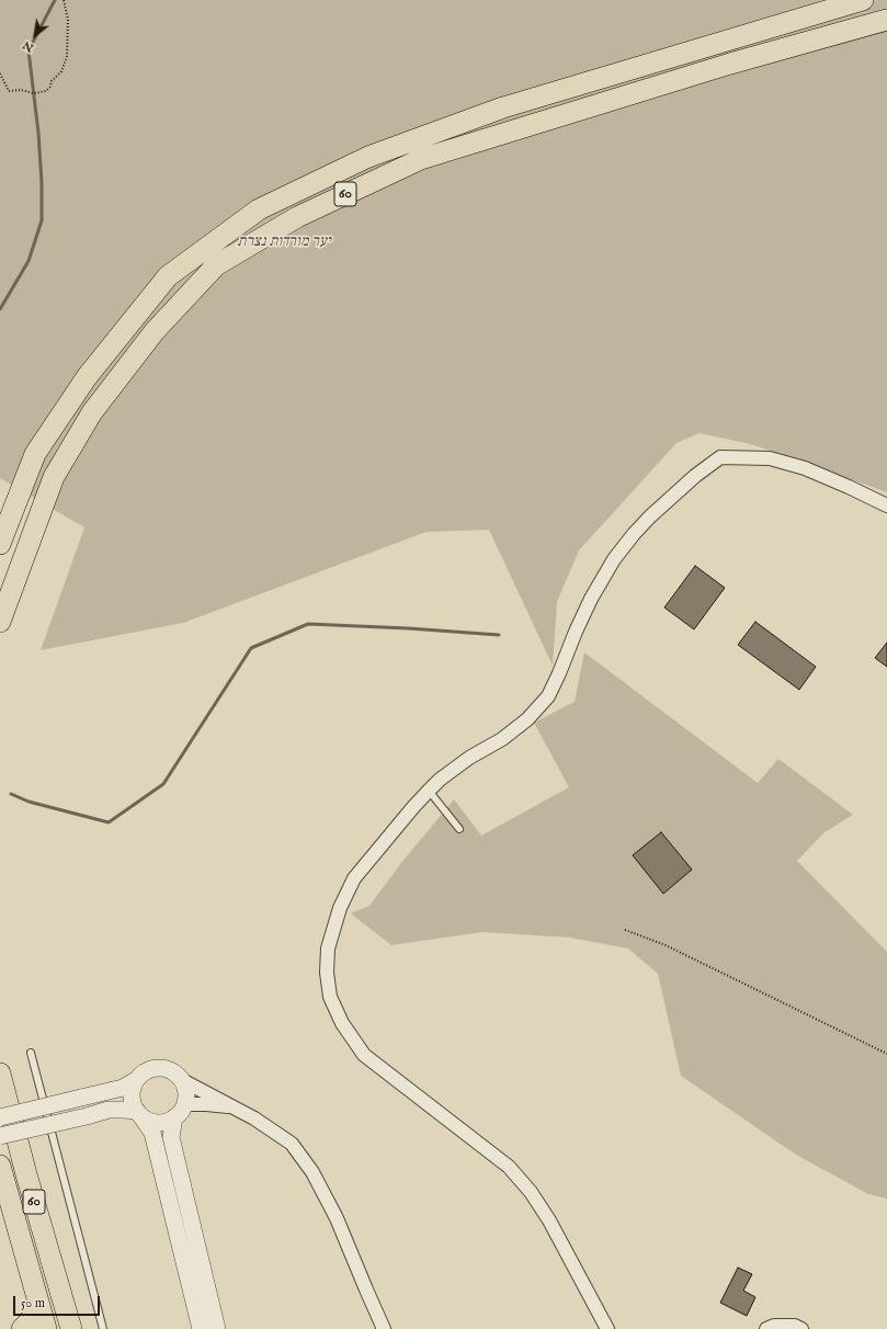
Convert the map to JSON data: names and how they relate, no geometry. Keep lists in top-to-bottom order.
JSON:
{
  "streets": {
    "highway": ["60"]
  },
  "parks": ["יער מורדות נצרת"],
  "scale_bar": "50 m",
  "north": "bottom left"
}
